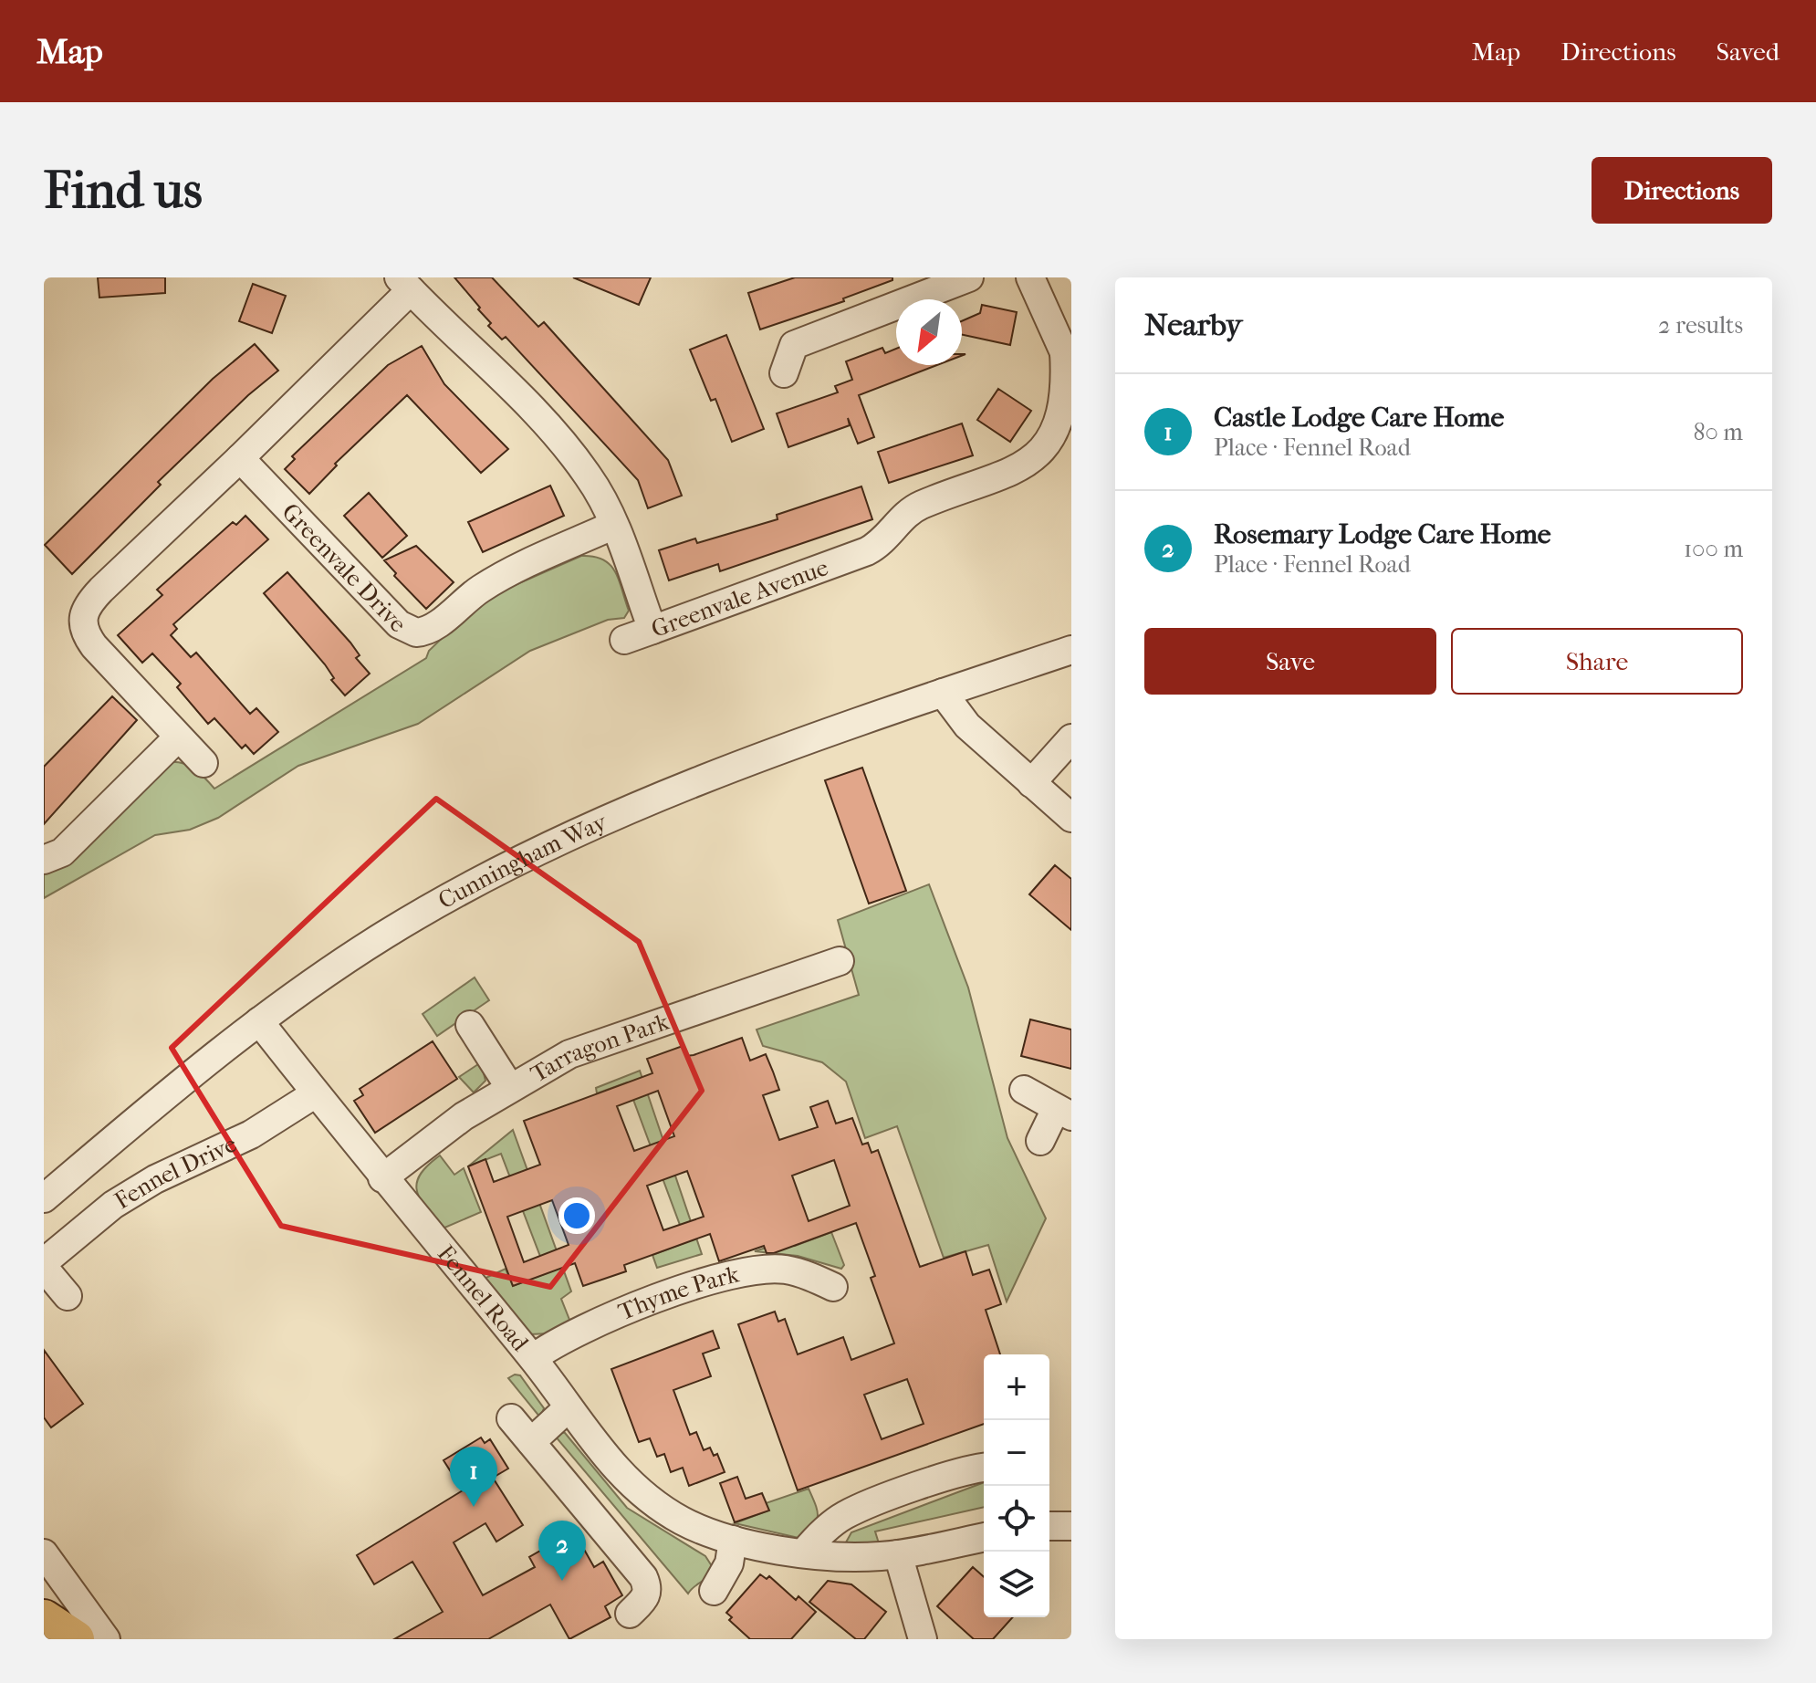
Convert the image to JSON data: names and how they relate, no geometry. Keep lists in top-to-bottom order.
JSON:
{
  "streets": {
    "street": [
      "Greenvale Drive",
      "Greenvale Avenue",
      "Cunningham Way",
      "Tarragon Park",
      "Fennel Drive",
      "Thyme Park",
      "Fennel Road"
    ]
  },
  "crossings": [
    ["Greenvale Drive", "Greenvale Avenue"],
    ["Cunningham Way", "Fennel Road"],
    ["Tarragon Park", "Fennel Road"],
    ["Fennel Drive", "Fennel Road"],
    ["Thyme Park", "Fennel Road"]
  ],
  "north": "bottom left",
  "page": {
    "header": "Map",
    "nav": ["Map", "Directions", "Saved"],
    "buttons": [
      "Directions",
      ["Save", "Share"]
    ],
    "title": "Find us",
    "heading": ["Nearby", "2 results"],
    "list": [
      {
        "mark": "1",
        "name": "Castle Lodge Care Home",
        "note": "Place · Fennel Road",
        "value": "80 m"
      },
      {
        "mark": "2",
        "name": "Rosemary Lodge Care Home",
        "note": "Place · Fennel Road",
        "value": "100 m"
      }
    ],
    "map_buttons": ["+", "−"],
    "pins": ["1", "2"]
  }
}
